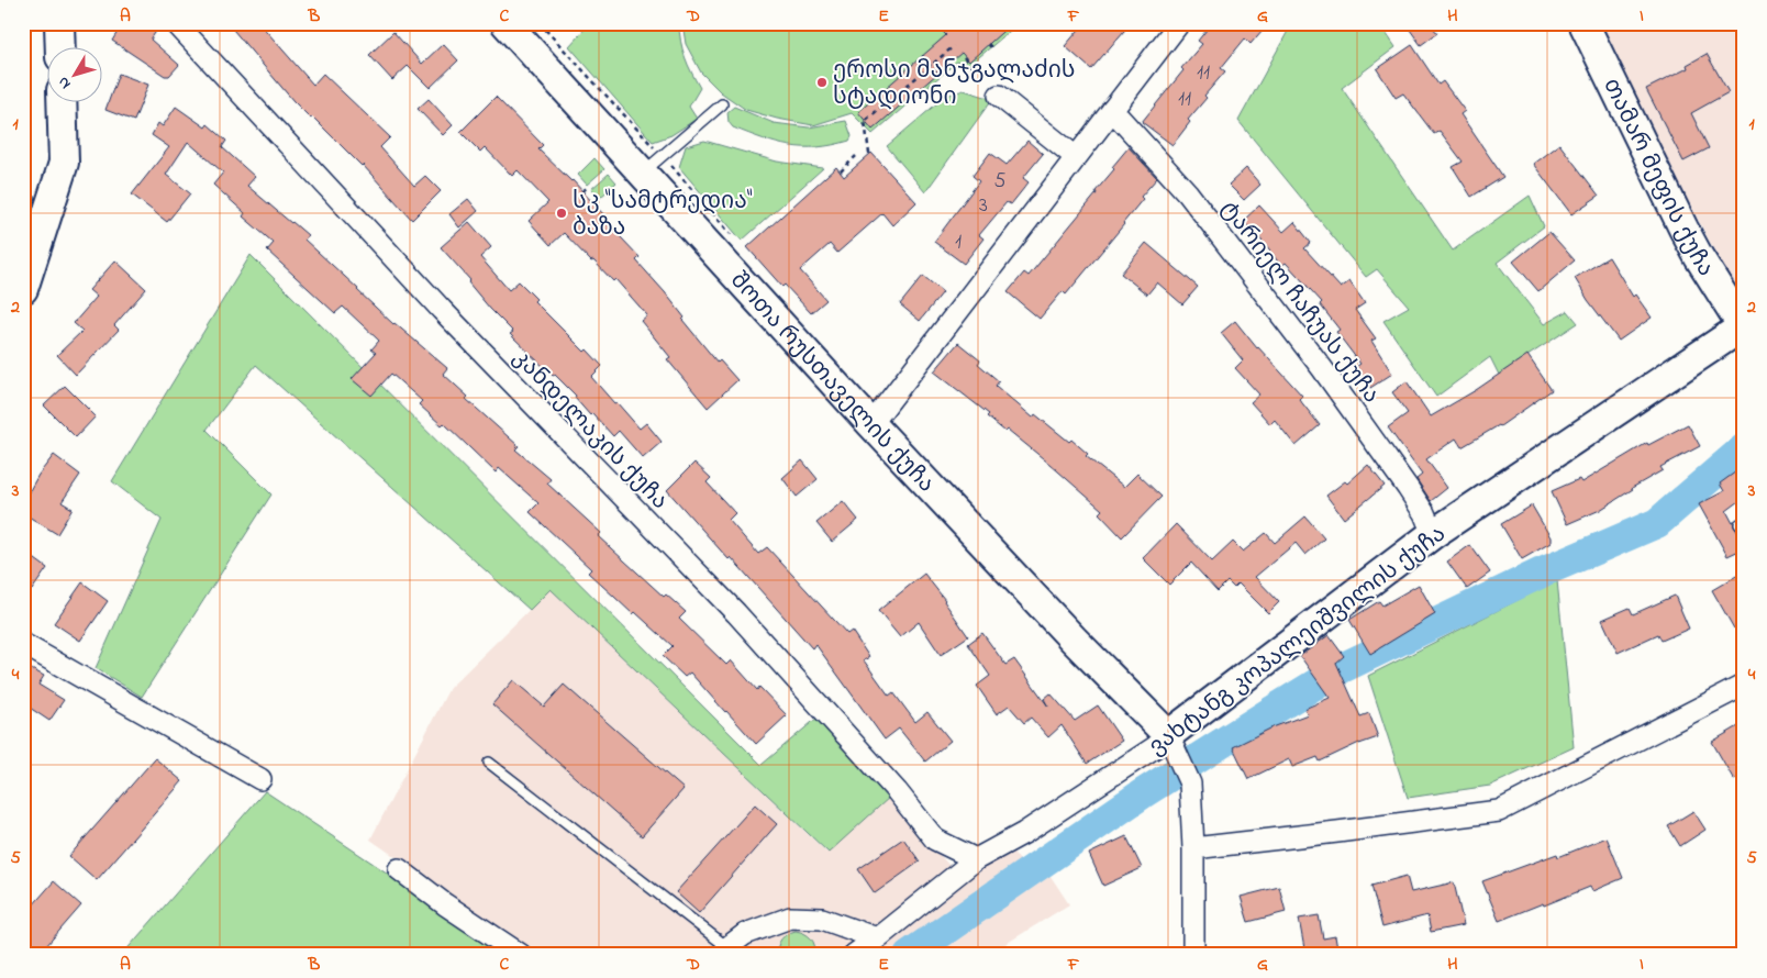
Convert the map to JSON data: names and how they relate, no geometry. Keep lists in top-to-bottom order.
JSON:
{
  "streets": {
    "street": [
      "თამარ მეფის ქუჩა",
      "ტარიელ ჩაჩუას ქუჩა",
      "შოთა რუსთაველის ქუჩა",
      "კანდელაკის ქუჩა",
      "ვახტანგ კოპალეიშვილის ქუჩა"
    ]
  },
  "crossings": [
    ["თამარ მეფის ქუჩა", "ვახტანგ კოპალეიშვილის ქუჩა"],
    ["ტარიელ ჩაჩუას ქუჩა", "ვახტანგ კოპალეიშვილის ქუჩა"],
    ["შოთა რუსთაველის ქუჩა", "ვახტანგ კოპალეიშვილის ქუჩა"],
    ["კანდელაკის ქუჩა", "ვახტანგ კოპალეიშვილის ქუჩა"]
  ],
  "places": ["ეროსი მანჯგალაძის სტადიონი", "სკ \"სამტრედია\" ბაზა"],
  "house_numbers": [
    "11",
    "11",
    "5",
    "3",
    "1"
  ],
  "north": "bottom left",
  "grid": {
    "columns": [
      "A",
      "B",
      "C",
      "D",
      "E",
      "F",
      "G",
      "H",
      "I"
    ],
    "rows": [
      "1",
      "2",
      "3",
      "4",
      "5"
    ]
  }
}
